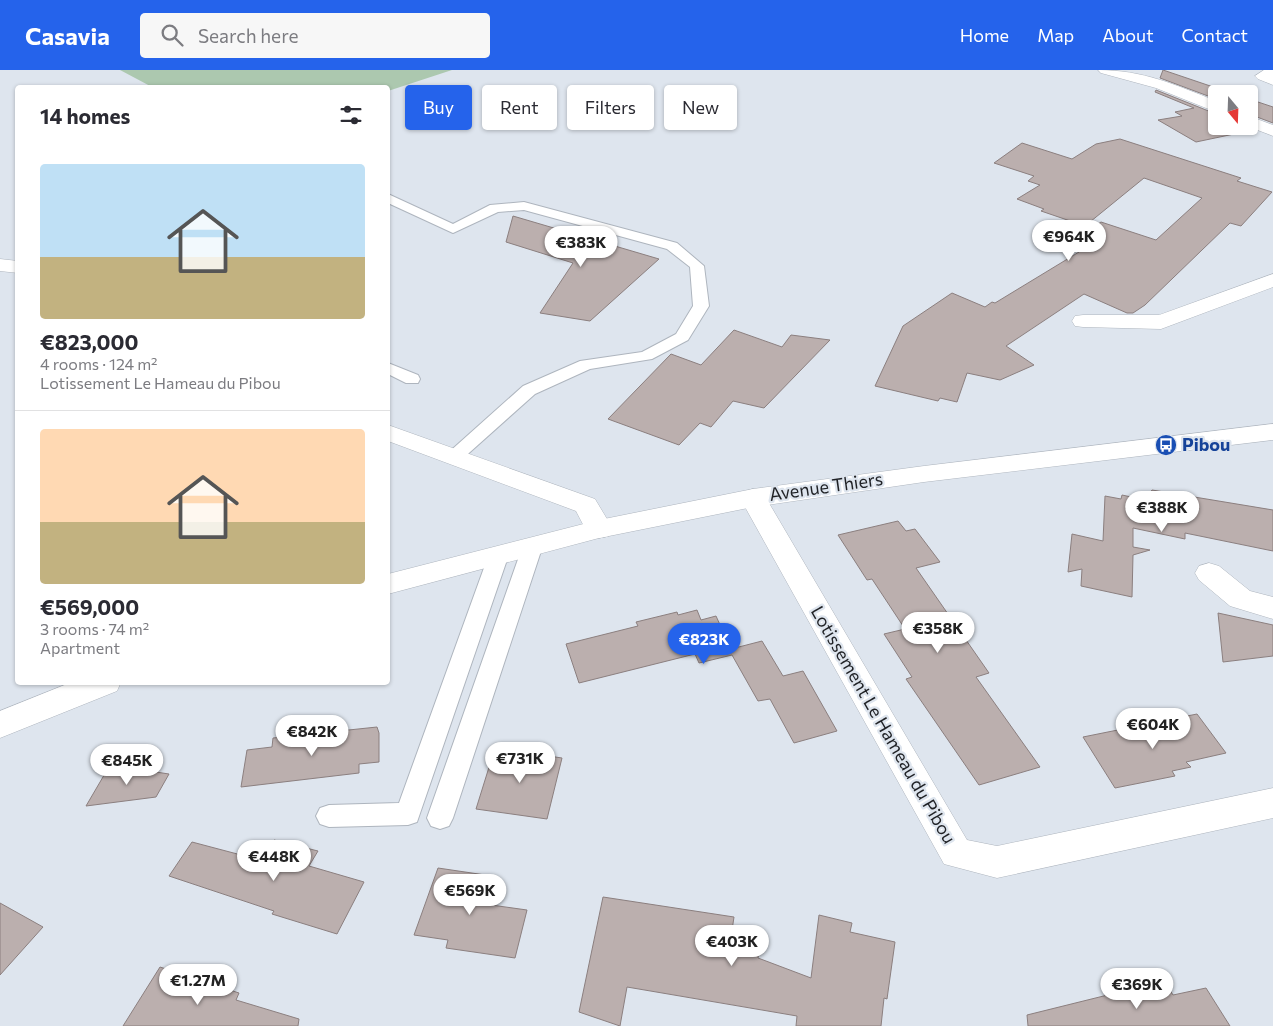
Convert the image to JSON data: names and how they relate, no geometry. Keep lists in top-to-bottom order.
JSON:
{
  "streets": {
    "street": ["Avenue Thiers", "Lotissement Le Hameau du Pibou"]
  },
  "crossings": [
    ["Avenue Thiers", "Lotissement Le Hameau du Pibou"]
  ],
  "places": {
    "bus stop": ["Pibou"]
  },
  "north": "bottom",
  "page": {
    "header": "Casavia",
    "search": "Search here",
    "nav": [
      "Home",
      "Map",
      "About",
      "Contact"
    ],
    "chip": [
      "Buy",
      "Rent",
      "Filters",
      "New"
    ],
    "heading": "14 homes",
    "list": [
      {
        "name": "€823,000",
        "note": "4 rooms · 124 m² · Lotissement Le Hameau du Pibou"
      },
      {
        "name": "€569,000",
        "note": "3 rooms · 74 m² · Apartment"
      }
    ],
    "price": [
      "€964K",
      "€383K",
      "€388K",
      "€358K",
      "€823K",
      "€604K",
      "€842K",
      "€731K",
      "€845K",
      "€448K",
      "€569K",
      "€403K",
      "€1.27M",
      "€369K"
    ]
  }
}
